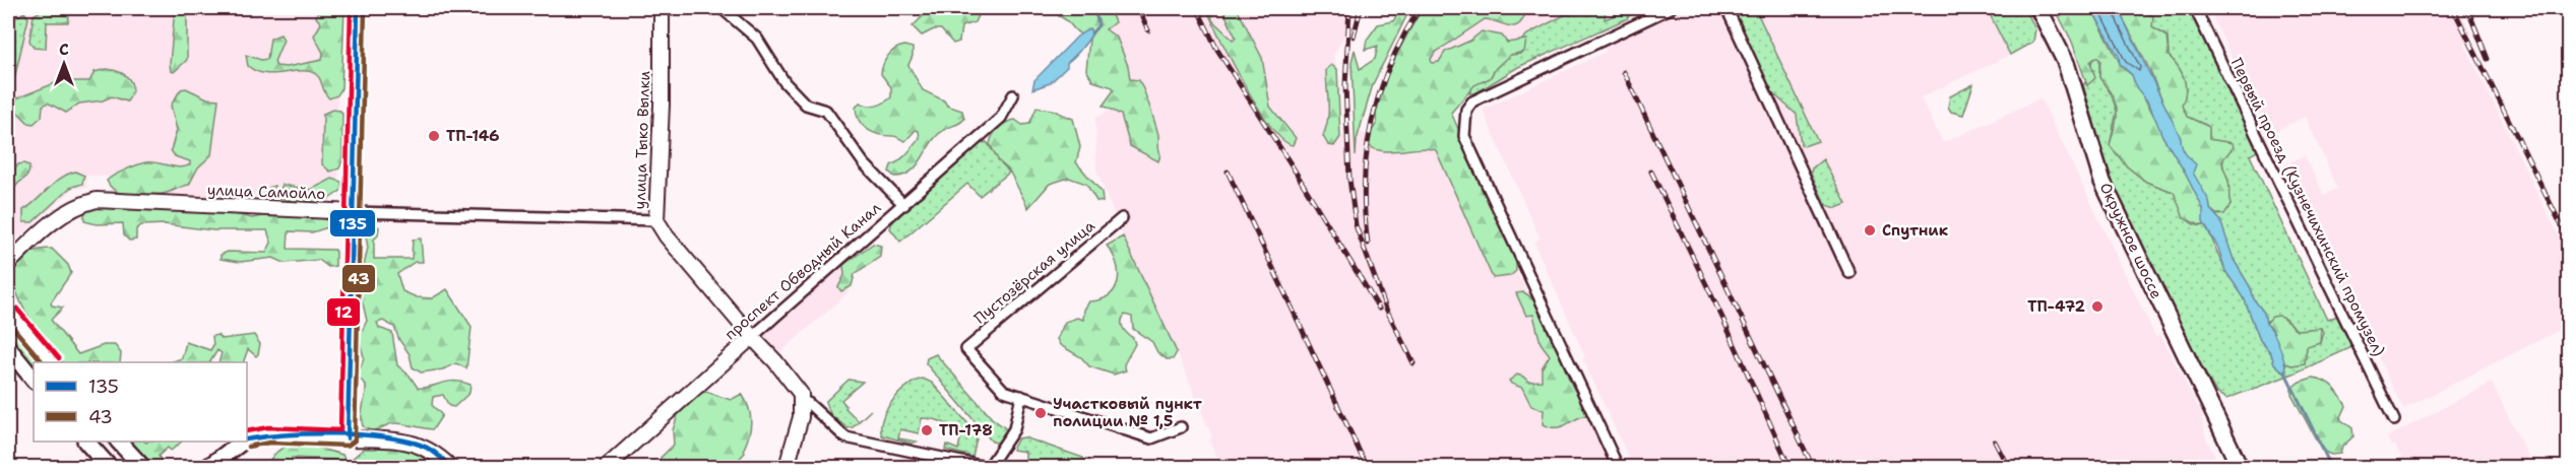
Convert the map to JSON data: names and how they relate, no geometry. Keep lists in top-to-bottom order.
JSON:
{
  "streets": {
    "main road": ["Окружное шоссе"],
    "street": [
      "улица Тыко Вылки",
      "улица Самойло",
      "Первый проезд (Кузнечихинский промузел)",
      "проспект Обводный Канал",
      "Пустозёрская улица"
    ]
  },
  "crossings": [
    ["улица Тыко Вылки", "улица Самойло"],
    ["улица Тыко Вылки", "проспект Обводный Канал"]
  ],
  "places": [
    "ТП-146",
    "Спутник",
    "ТП-472",
    "Участковый пункт полиции № 1,5",
    "ТП-178"
  ],
  "lines": ["transit line 135", "transit line 43", "transit line 12"],
  "legend": ["135", "43"],
  "north": "top"
}
